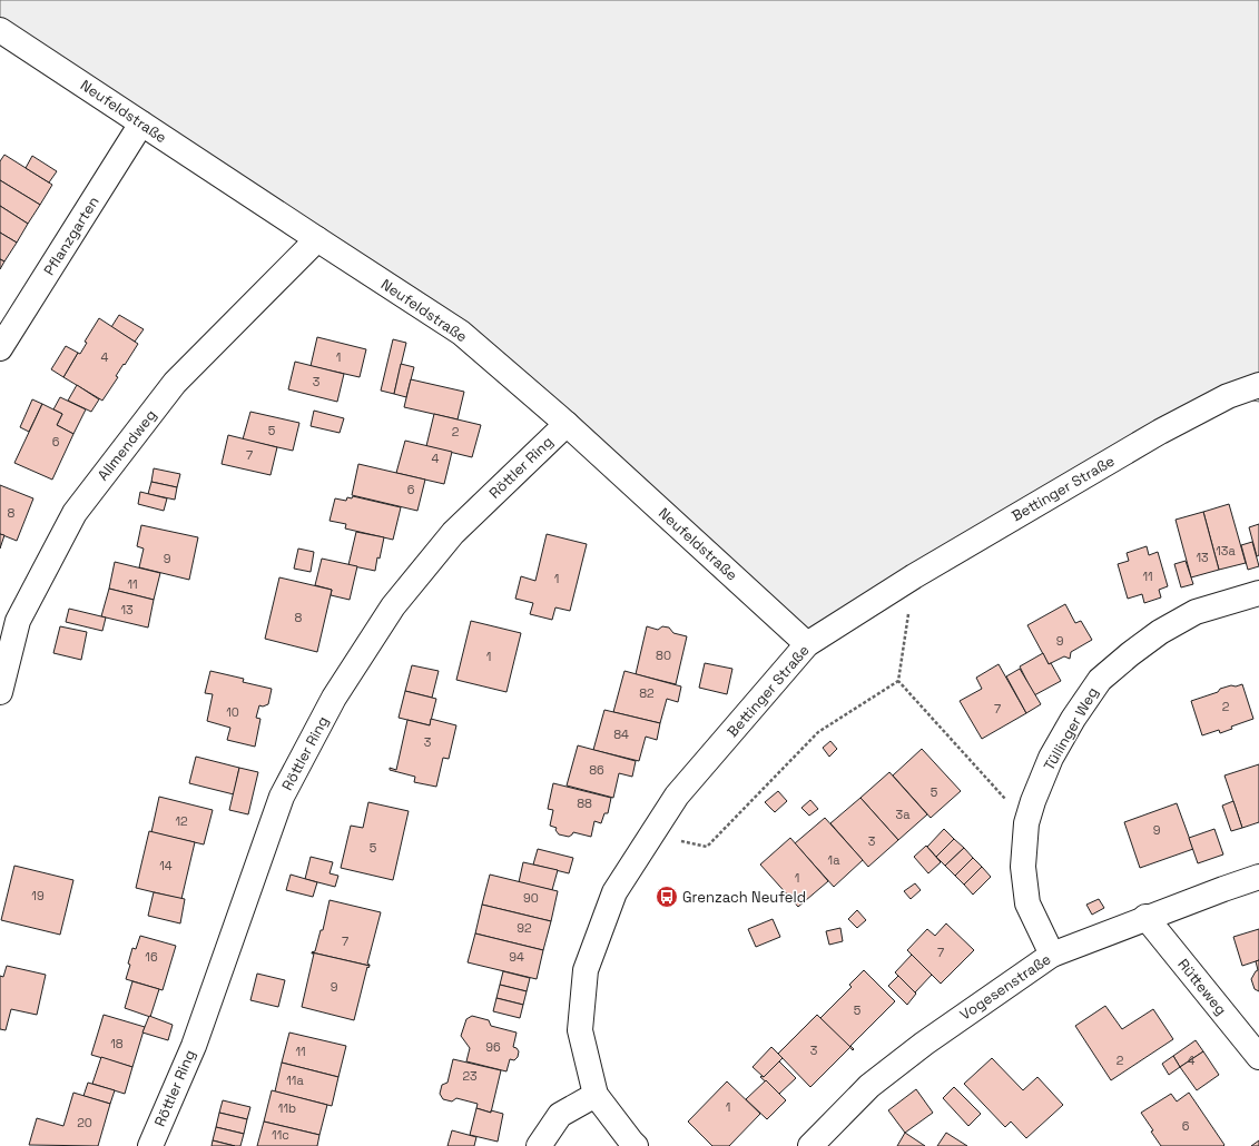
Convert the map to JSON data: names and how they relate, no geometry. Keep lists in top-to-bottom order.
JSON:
{
  "streets": {
    "street": [
      "Neufeldstraße",
      "Pflanzgarten",
      "Allmendweg",
      "Röttler Ring",
      "Bettinger Straße",
      "Tüllinger Weg",
      "Vogesenstraße",
      "Rütteweg"
    ]
  },
  "crossings": [
    ["Neufeldstraße", "Pflanzgarten"],
    ["Neufeldstraße", "Allmendweg"],
    ["Neufeldstraße", "Röttler Ring"],
    ["Neufeldstraße", "Bettinger Straße"],
    ["Tüllinger Weg", "Vogesenstraße"],
    ["Vogesenstraße", "Rütteweg"]
  ],
  "places": {
    "bus stop": ["Grenzach Neufeld"]
  },
  "house_numbers": [
    "4",
    "1",
    "3",
    "5",
    "2",
    "6",
    "7",
    "4",
    "6",
    "8",
    "13a",
    "13",
    "9",
    "11",
    "1",
    "11",
    "13",
    "8",
    "9",
    "80",
    "1",
    "82",
    "2",
    "7",
    "10",
    "84",
    "3",
    "86",
    "5",
    "88",
    "3a",
    "12",
    "9",
    "3",
    "5",
    "1a",
    "14",
    "1",
    "19",
    "90",
    "92",
    "7",
    "7",
    "16",
    "94",
    "9",
    "5",
    "18",
    "96",
    "3",
    "11",
    "2",
    "4",
    "23",
    "11a",
    "1",
    "11b",
    "20",
    "6",
    "11c"
  ]
}
